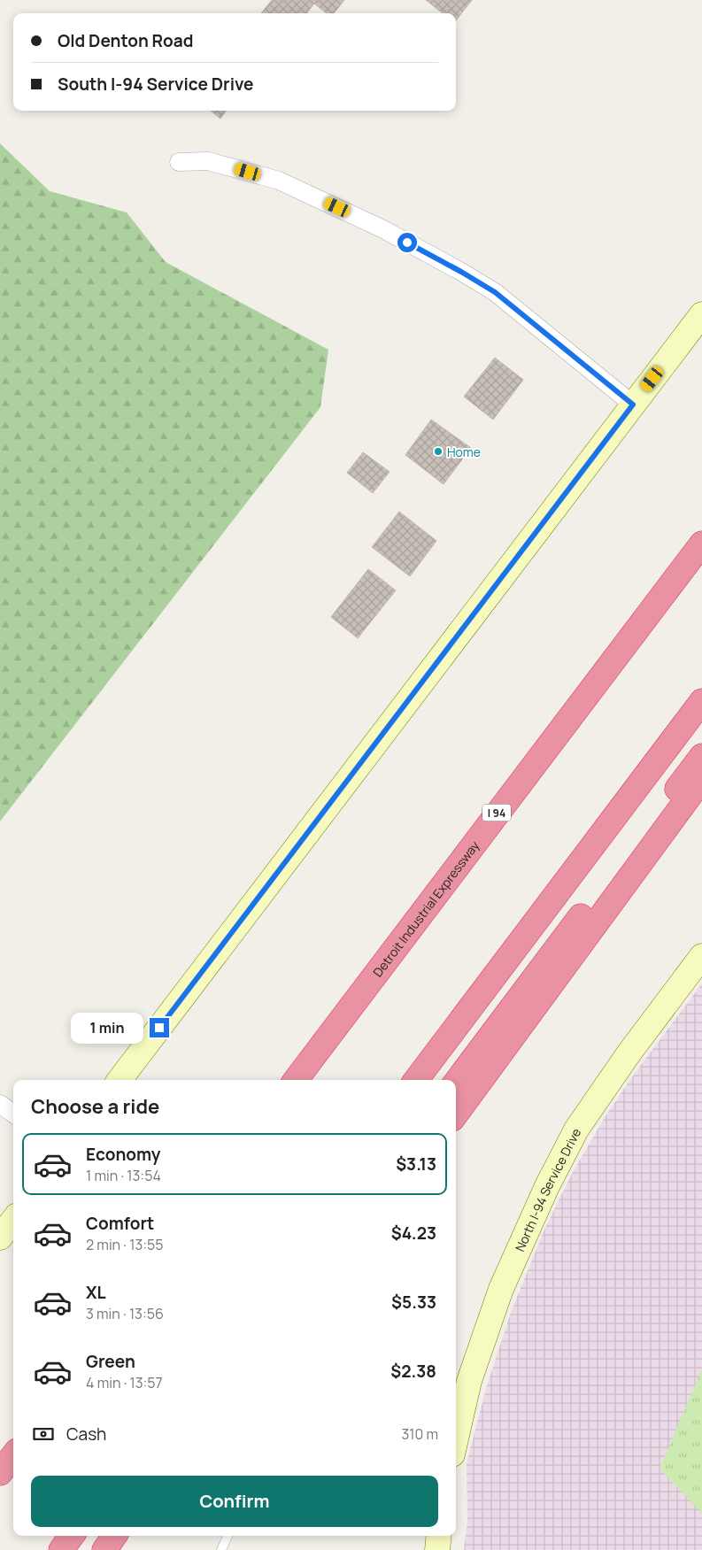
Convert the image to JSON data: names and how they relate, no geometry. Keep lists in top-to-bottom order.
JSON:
{
  "streets": {
    "highway": ["I 94", "Detroit Industrial Expressway"],
    "street": ["North I-94 Service Drive"]
  },
  "places": ["Home"],
  "page": {
    "banner": ["Old Denton Road", "South I-94 Service Drive"],
    "bubble": "1 min",
    "heading": "Choose a ride",
    "list": [
      {
        "name": "Economy",
        "note": "1 min · 13:54",
        "value": "$3.13"
      },
      {
        "name": "Comfort",
        "note": "2 min · 13:55",
        "value": "$4.23"
      },
      {
        "name": "XL",
        "note": "3 min · 13:56",
        "value": "$5.33"
      },
      {
        "name": "Green",
        "note": "4 min · 13:57",
        "value": "$2.38"
      }
    ],
    "pay": ["Cash", "310 m"],
    "buttons": "Confirm"
  }
}
